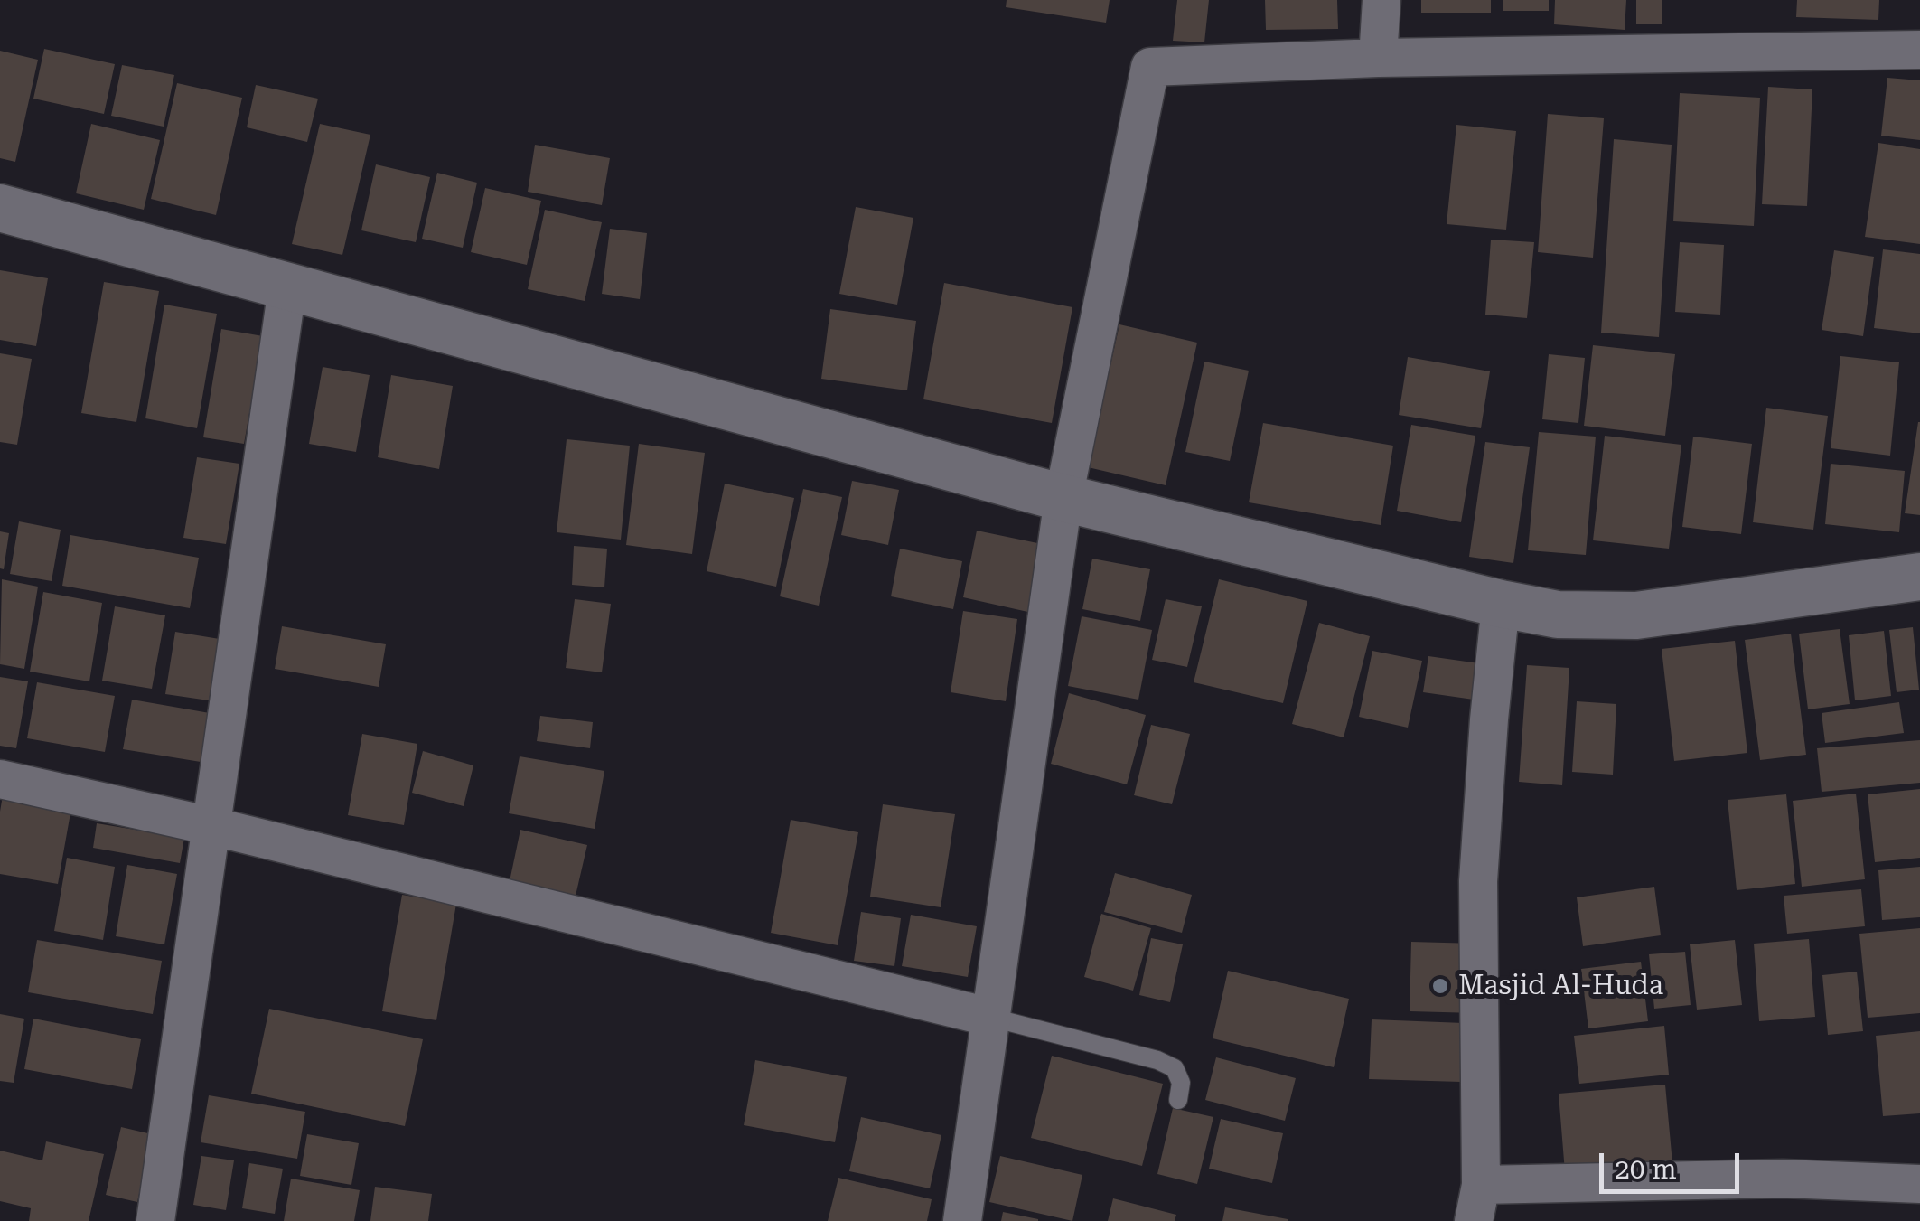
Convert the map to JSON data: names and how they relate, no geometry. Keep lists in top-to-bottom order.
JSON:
{
  "places": ["Masjid Al-Huda"],
  "scale_bar": "20 m"
}
